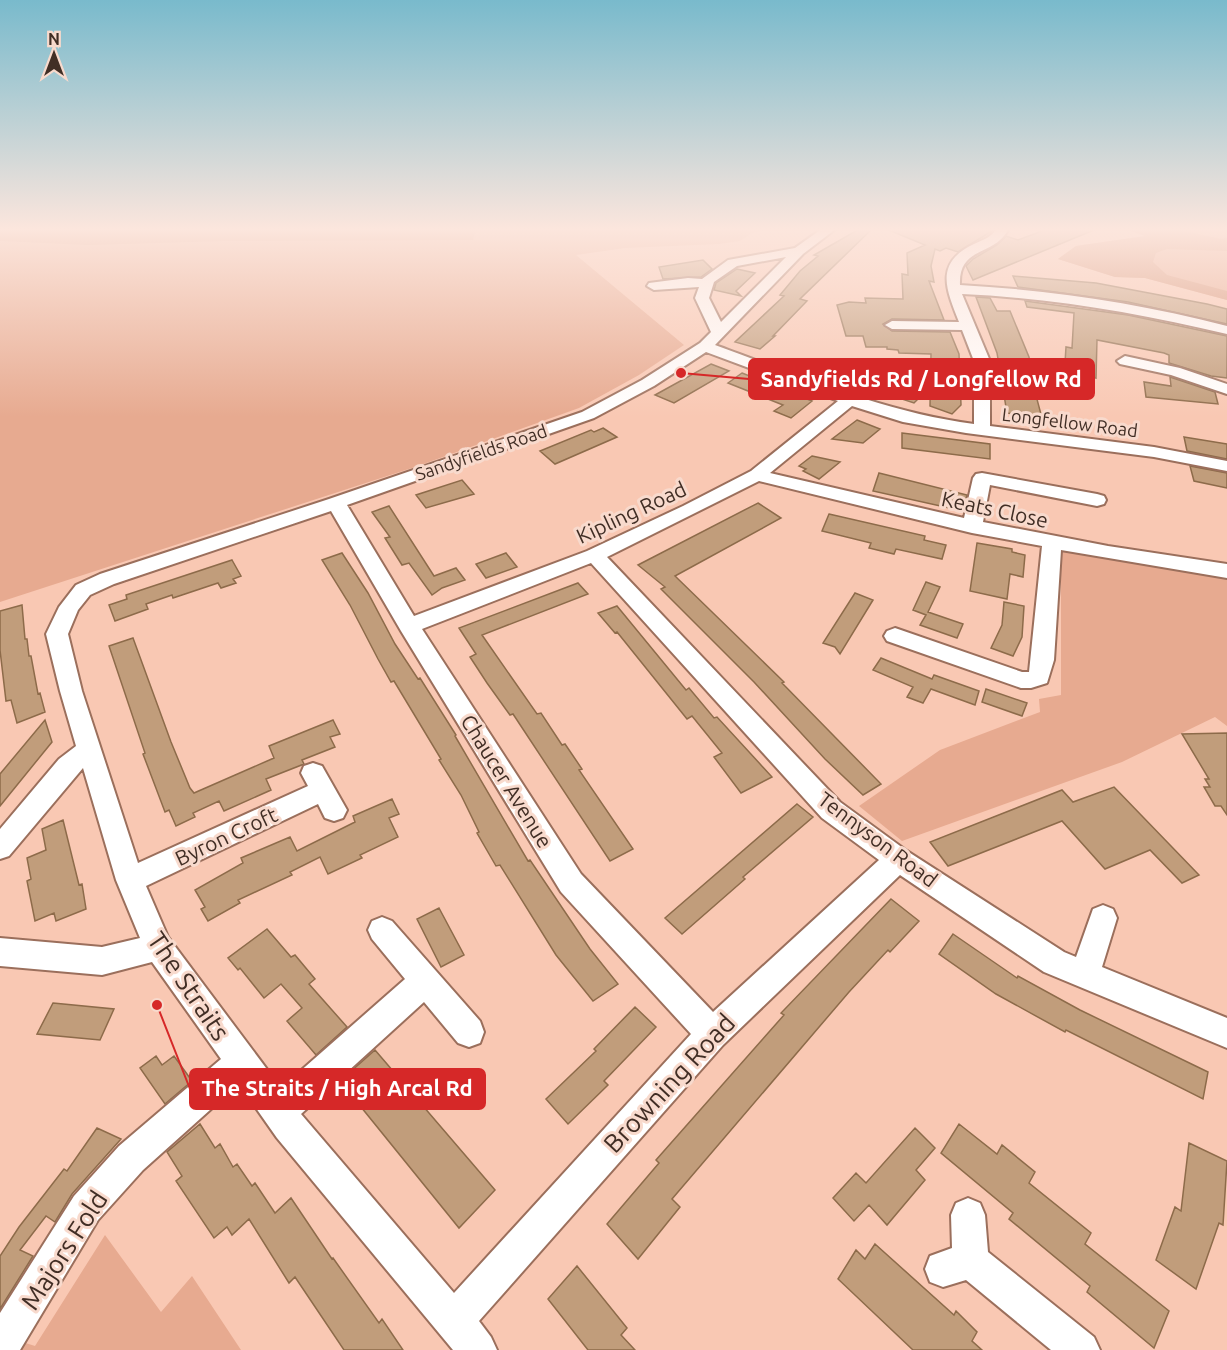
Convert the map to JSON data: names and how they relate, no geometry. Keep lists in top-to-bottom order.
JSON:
{
  "streets": {
    "street": [
      "Longfellow Road",
      "Sandyfields Road",
      "Keats Close",
      "Kipling Road",
      "Chaucer Avenue",
      "Byron Croft",
      "Tennyson Road",
      "The Straits",
      "Browning Road",
      "Majors Fold"
    ]
  },
  "crossings": [
    ["Longfellow Road", "Sandyfields Road"],
    ["Longfellow Road", "Kipling Road"],
    ["Sandyfields Road", "Chaucer Avenue"],
    ["Sandyfields Road", "The Straits"],
    ["Keats Close", "Kipling Road"],
    ["Kipling Road", "Chaucer Avenue"],
    ["Kipling Road", "Tennyson Road"],
    ["Chaucer Avenue", "Browning Road"],
    ["Byron Croft", "The Straits"],
    ["Tennyson Road", "Browning Road"],
    ["The Straits", "Browning Road"],
    ["The Straits", "Majors Fold"]
  ],
  "places": ["Sandyfields Rd / Longfellow Rd", "The Straits / High Arcal Rd"],
  "north": "top"
}
